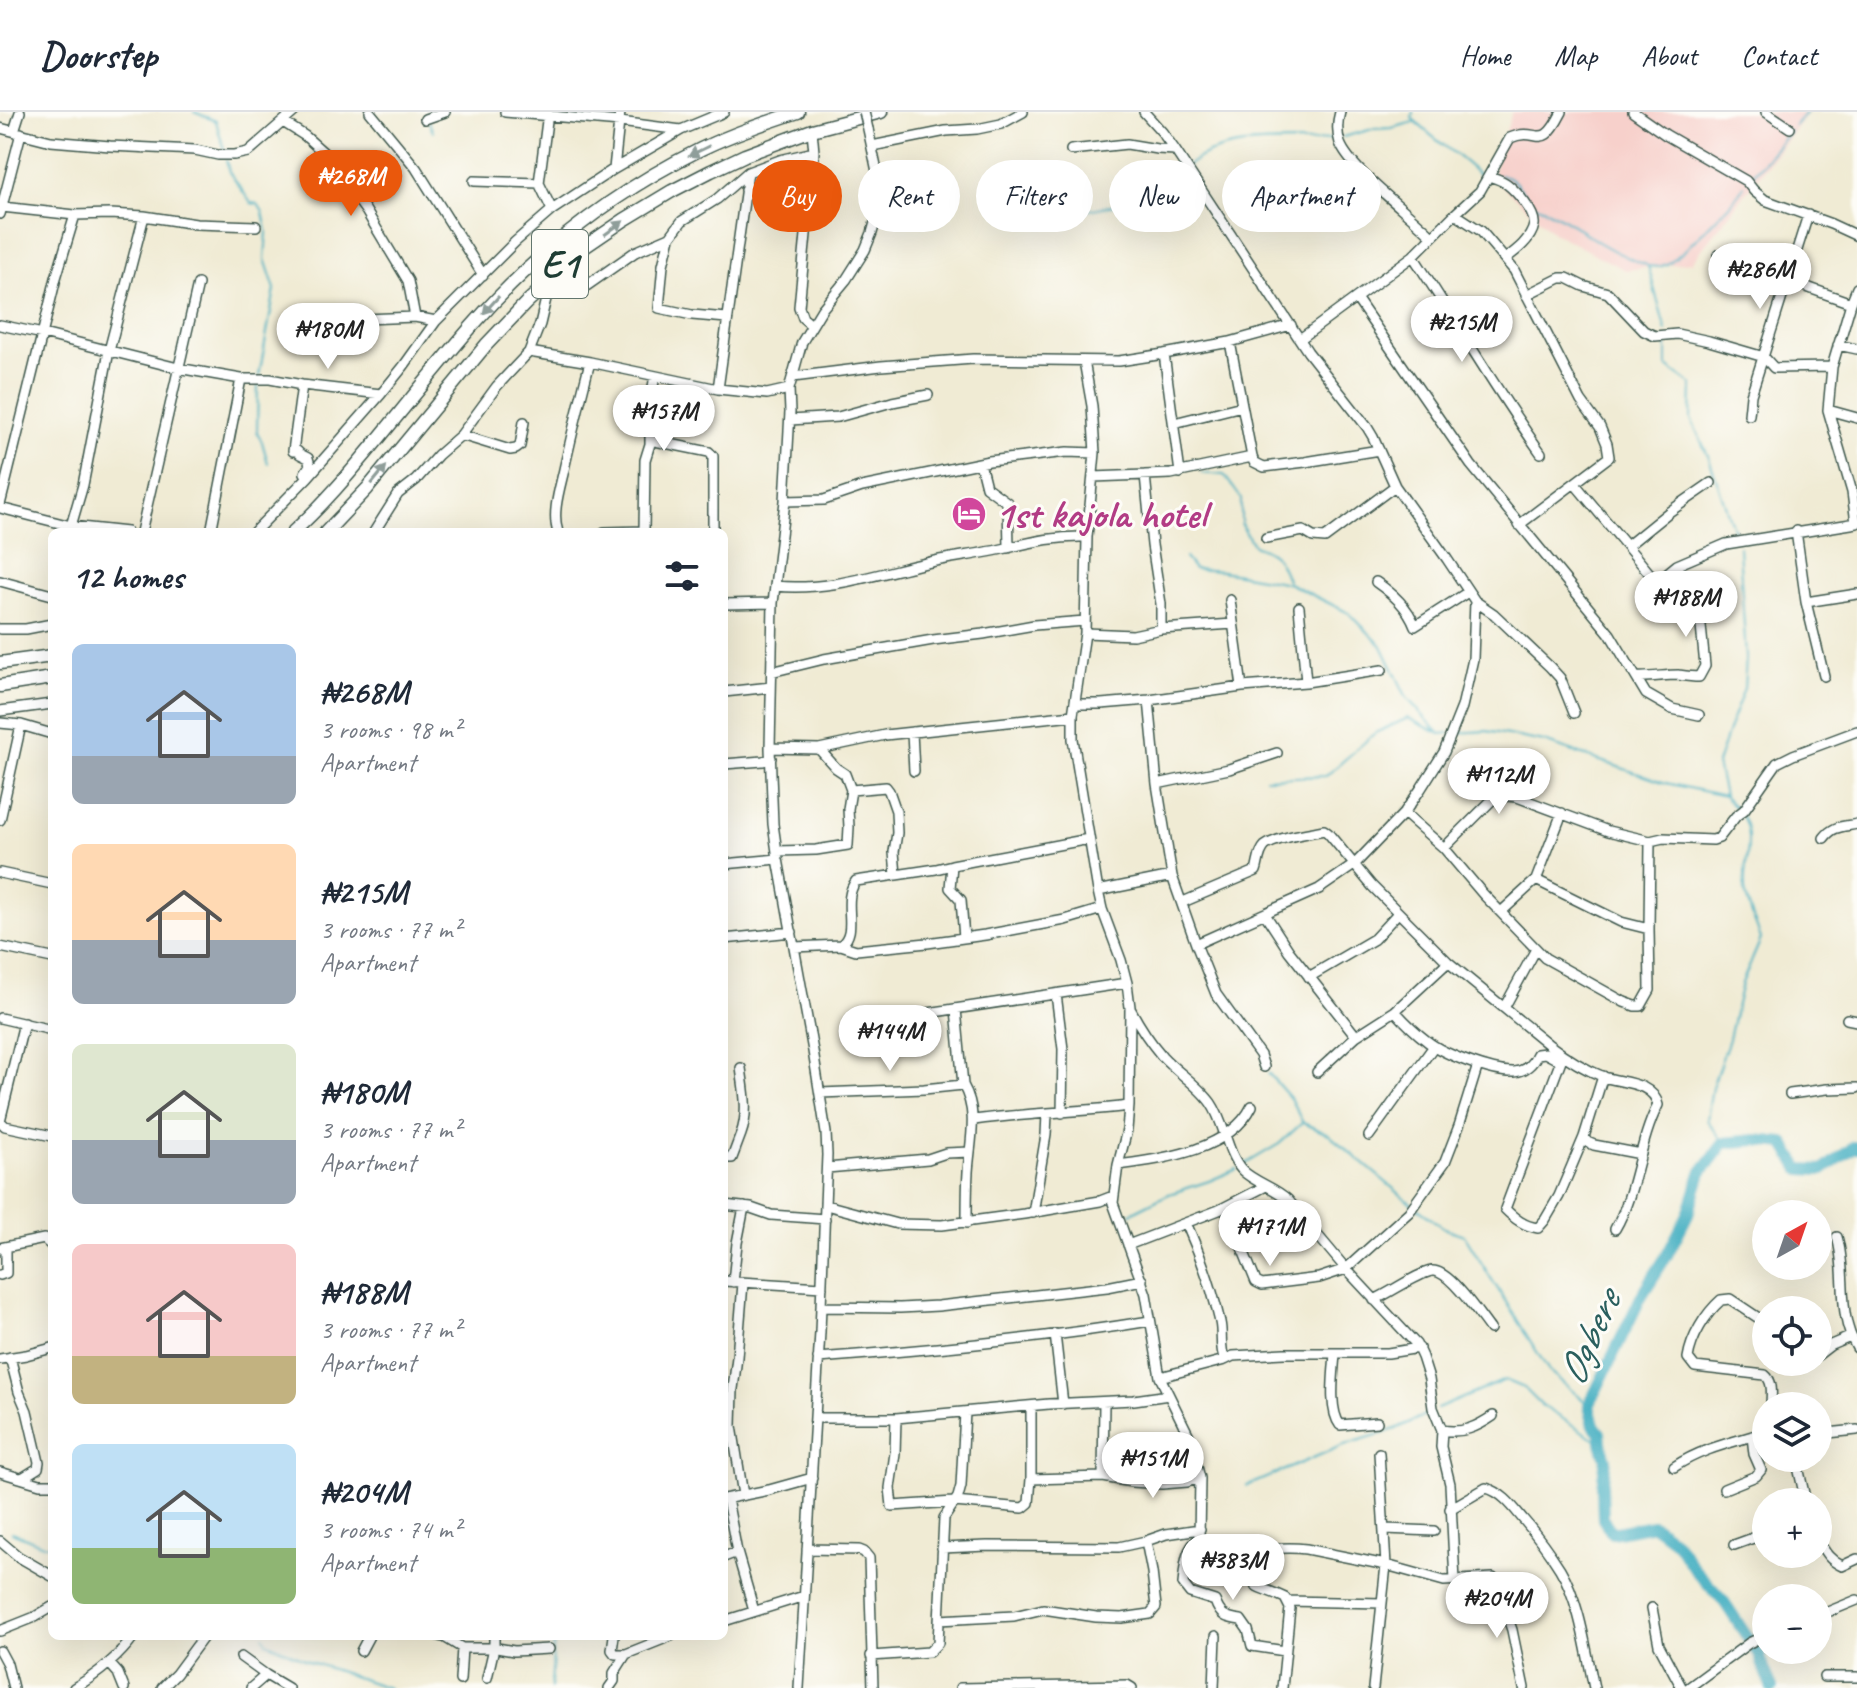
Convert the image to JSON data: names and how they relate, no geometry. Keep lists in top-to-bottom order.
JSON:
{
  "streets": {
    "highway": ["E1"]
  },
  "water": ["Ogbere"],
  "places": {
    "hotel": ["1st kajola hotel"]
  },
  "north": "top right",
  "page": {
    "header": "Doorstep",
    "nav": [
      "Home",
      "Map",
      "About",
      "Contact"
    ],
    "price": [
      "₦268M",
      "₦286M",
      "₦215M",
      "₦180M",
      "₦157M",
      "₦188M",
      "₦112M",
      "₦144M",
      "₦171M",
      "₦151M",
      "₦383M",
      "₦204M"
    ],
    "chip": [
      "Buy",
      "Rent",
      "Filters",
      "New",
      "Apartment"
    ],
    "heading": "12 homes",
    "list": [
      {
        "name": "₦268M",
        "note": "3 rooms · 98 m² · Apartment"
      },
      {
        "name": "₦215M",
        "note": "3 rooms · 77 m² · Apartment"
      },
      {
        "name": "₦180M",
        "note": "3 rooms · 77 m² · Apartment"
      },
      {
        "name": "₦188M",
        "note": "3 rooms · 77 m² · Apartment"
      },
      {
        "name": "₦204M",
        "note": "3 rooms · 74 m² · Apartment"
      }
    ],
    "map_buttons": ["+", "−"]
  }
}
